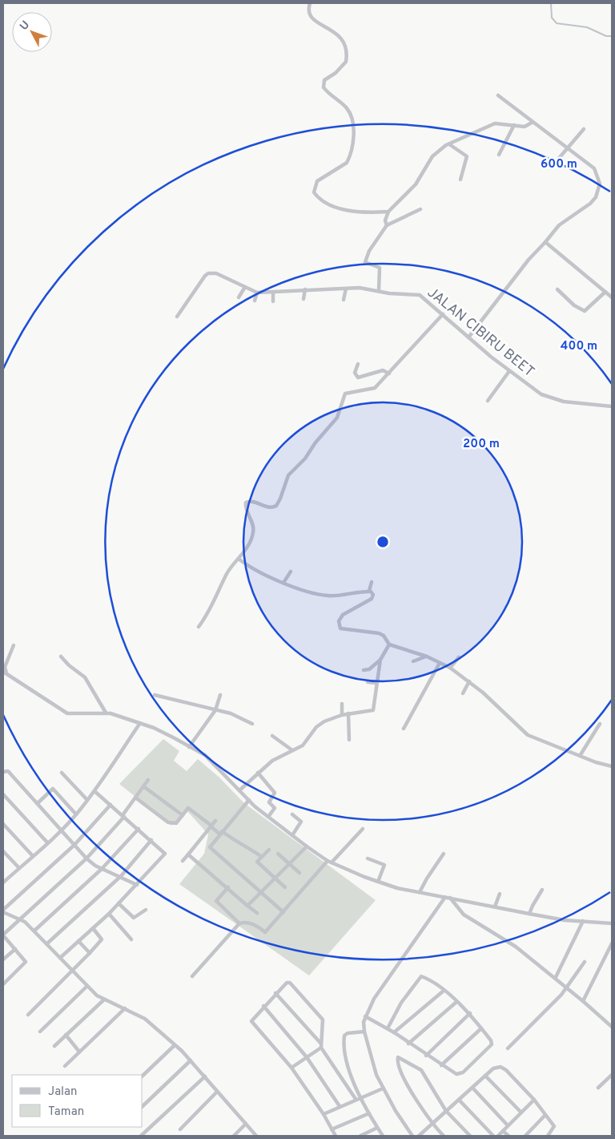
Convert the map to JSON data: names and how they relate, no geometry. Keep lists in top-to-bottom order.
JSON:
{
  "streets": {
    "street": ["JALAN CIBIRU BEET"]
  },
  "legend": ["Jalan", "Taman"],
  "north": "top left",
  "rings": ["600 m", "400 m", "200 m"]
}
